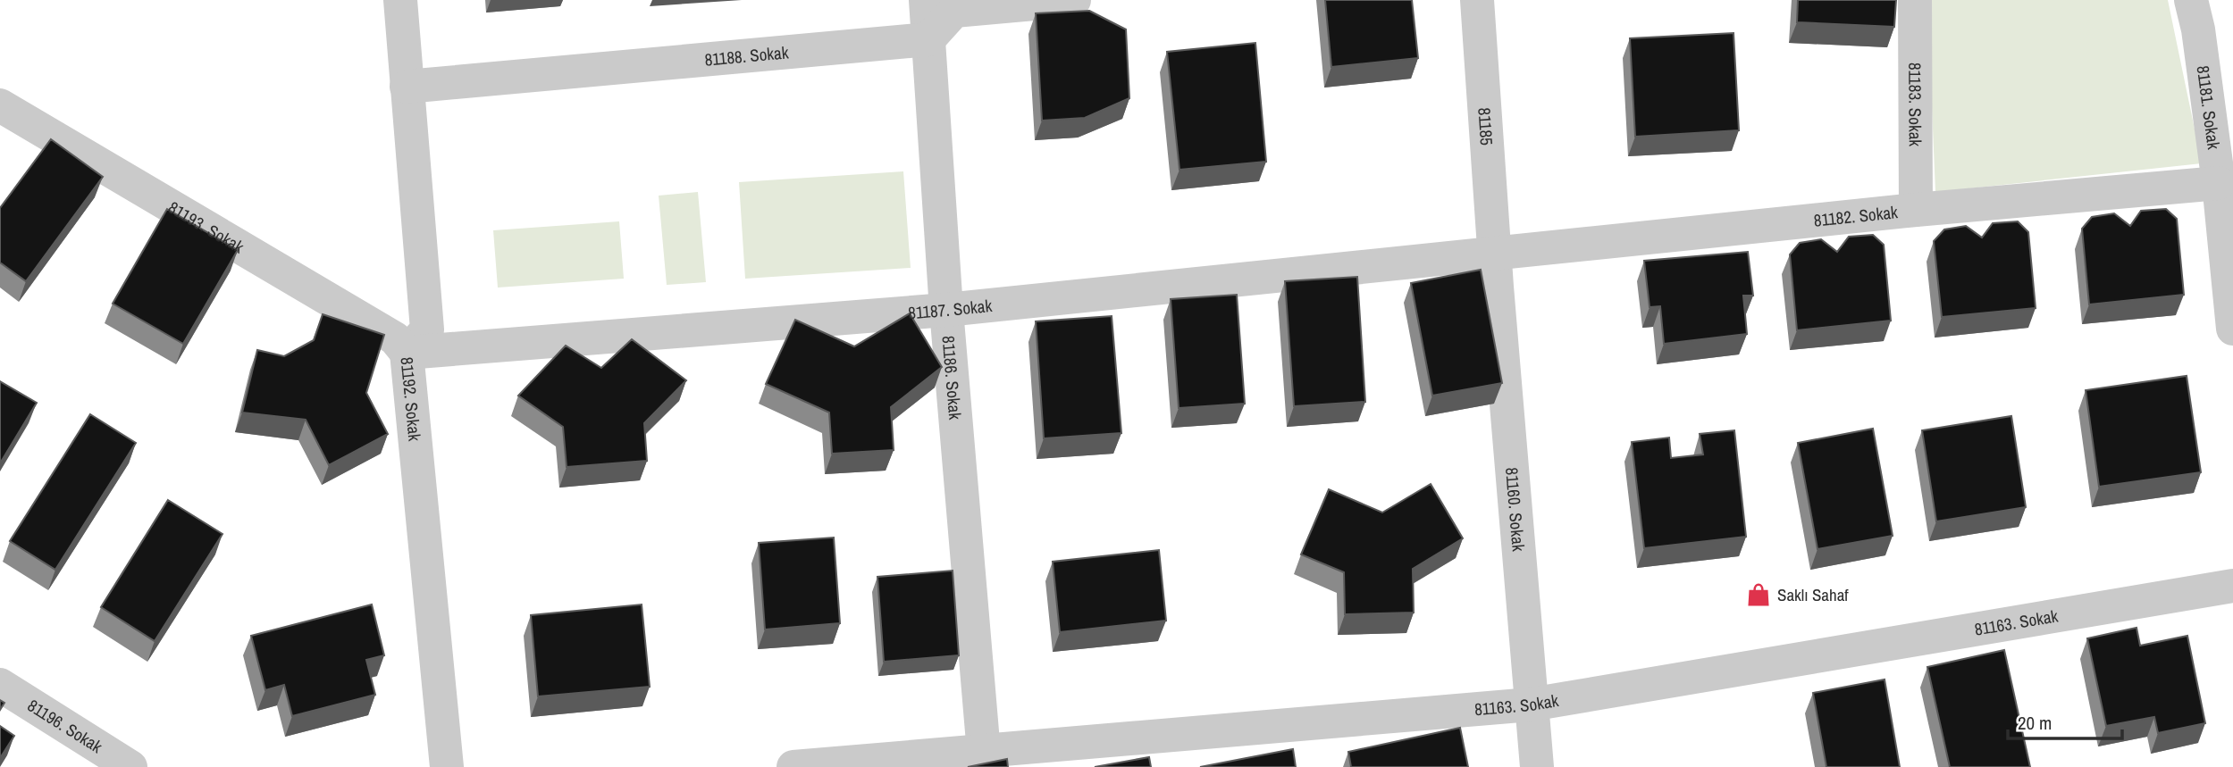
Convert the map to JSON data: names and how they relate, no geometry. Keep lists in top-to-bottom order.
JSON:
{
  "streets": {
    "street": [
      "81188. Sokak",
      "81183. Sokak",
      "81181. Sokak",
      "81185",
      "81182. Sokak",
      "81193. Sokak",
      "81187. Sokak",
      "81186. Sokak",
      "81192. Sokak",
      "81160. Sokak",
      "81163. Sokak",
      "81196. Sokak"
    ]
  },
  "crossings": [
    ["81188. Sokak", "81186. Sokak"],
    ["81188. Sokak", "81192. Sokak"],
    ["81183. Sokak", "81182. Sokak"],
    ["81181. Sokak", "81182. Sokak"],
    ["81185", "81182. Sokak"],
    ["81185", "81187. Sokak"],
    ["81185", "81160. Sokak"],
    ["81182. Sokak", "81187. Sokak"],
    ["81182. Sokak", "81160. Sokak"],
    ["81193. Sokak", "81187. Sokak"],
    ["81193. Sokak", "81192. Sokak"],
    ["81187. Sokak", "81186. Sokak"],
    ["81187. Sokak", "81192. Sokak"],
    ["81187. Sokak", "81160. Sokak"],
    ["81186. Sokak", "81163. Sokak"],
    ["81160. Sokak", "81163. Sokak"]
  ],
  "places": {
    "shop": ["Saklı Sahaf"]
  },
  "scale_bar": "20 m"
}
